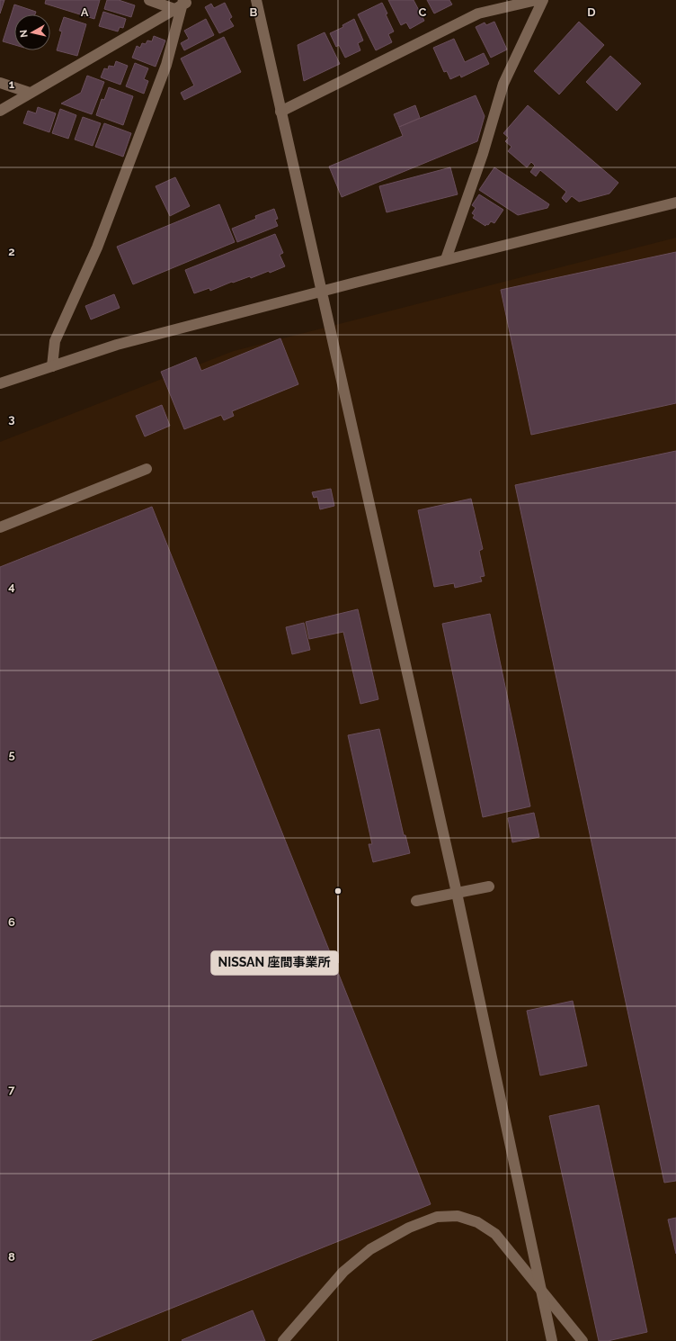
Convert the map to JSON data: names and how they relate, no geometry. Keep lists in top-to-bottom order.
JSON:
{
  "places": ["NISSAN 座間事業所"],
  "north": "left",
  "grid": {
    "columns": [
      "A",
      "B",
      "C",
      "D"
    ],
    "rows": [
      "1",
      "2",
      "3",
      "4",
      "5",
      "6",
      "7",
      "8"
    ]
  }
}
